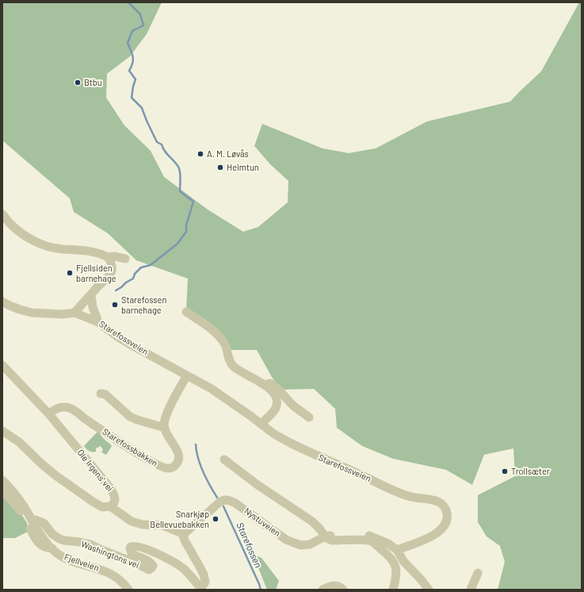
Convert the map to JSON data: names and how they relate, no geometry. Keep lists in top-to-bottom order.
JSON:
{
  "streets": {
    "street": [
      "Starefossveien",
      "Starefossbakken",
      "Ole Irgens' vei",
      "Nystuveien",
      "Washingtons vei",
      "Fjellveien"
    ]
  },
  "crossings": [
    ["Starefossbakken", "Ole Irgens' vei"],
    ["Nystuveien", "Washingtons vei"]
  ],
  "water": ["Starefossen"],
  "places": [
    "Btbu",
    "A. M. Løvås",
    "Heimtun",
    "Fjellsiden barnehage",
    "Starefossen barnehage",
    "Trollsæter",
    "Snarkjøp Bellevuebakken"
  ]
}
